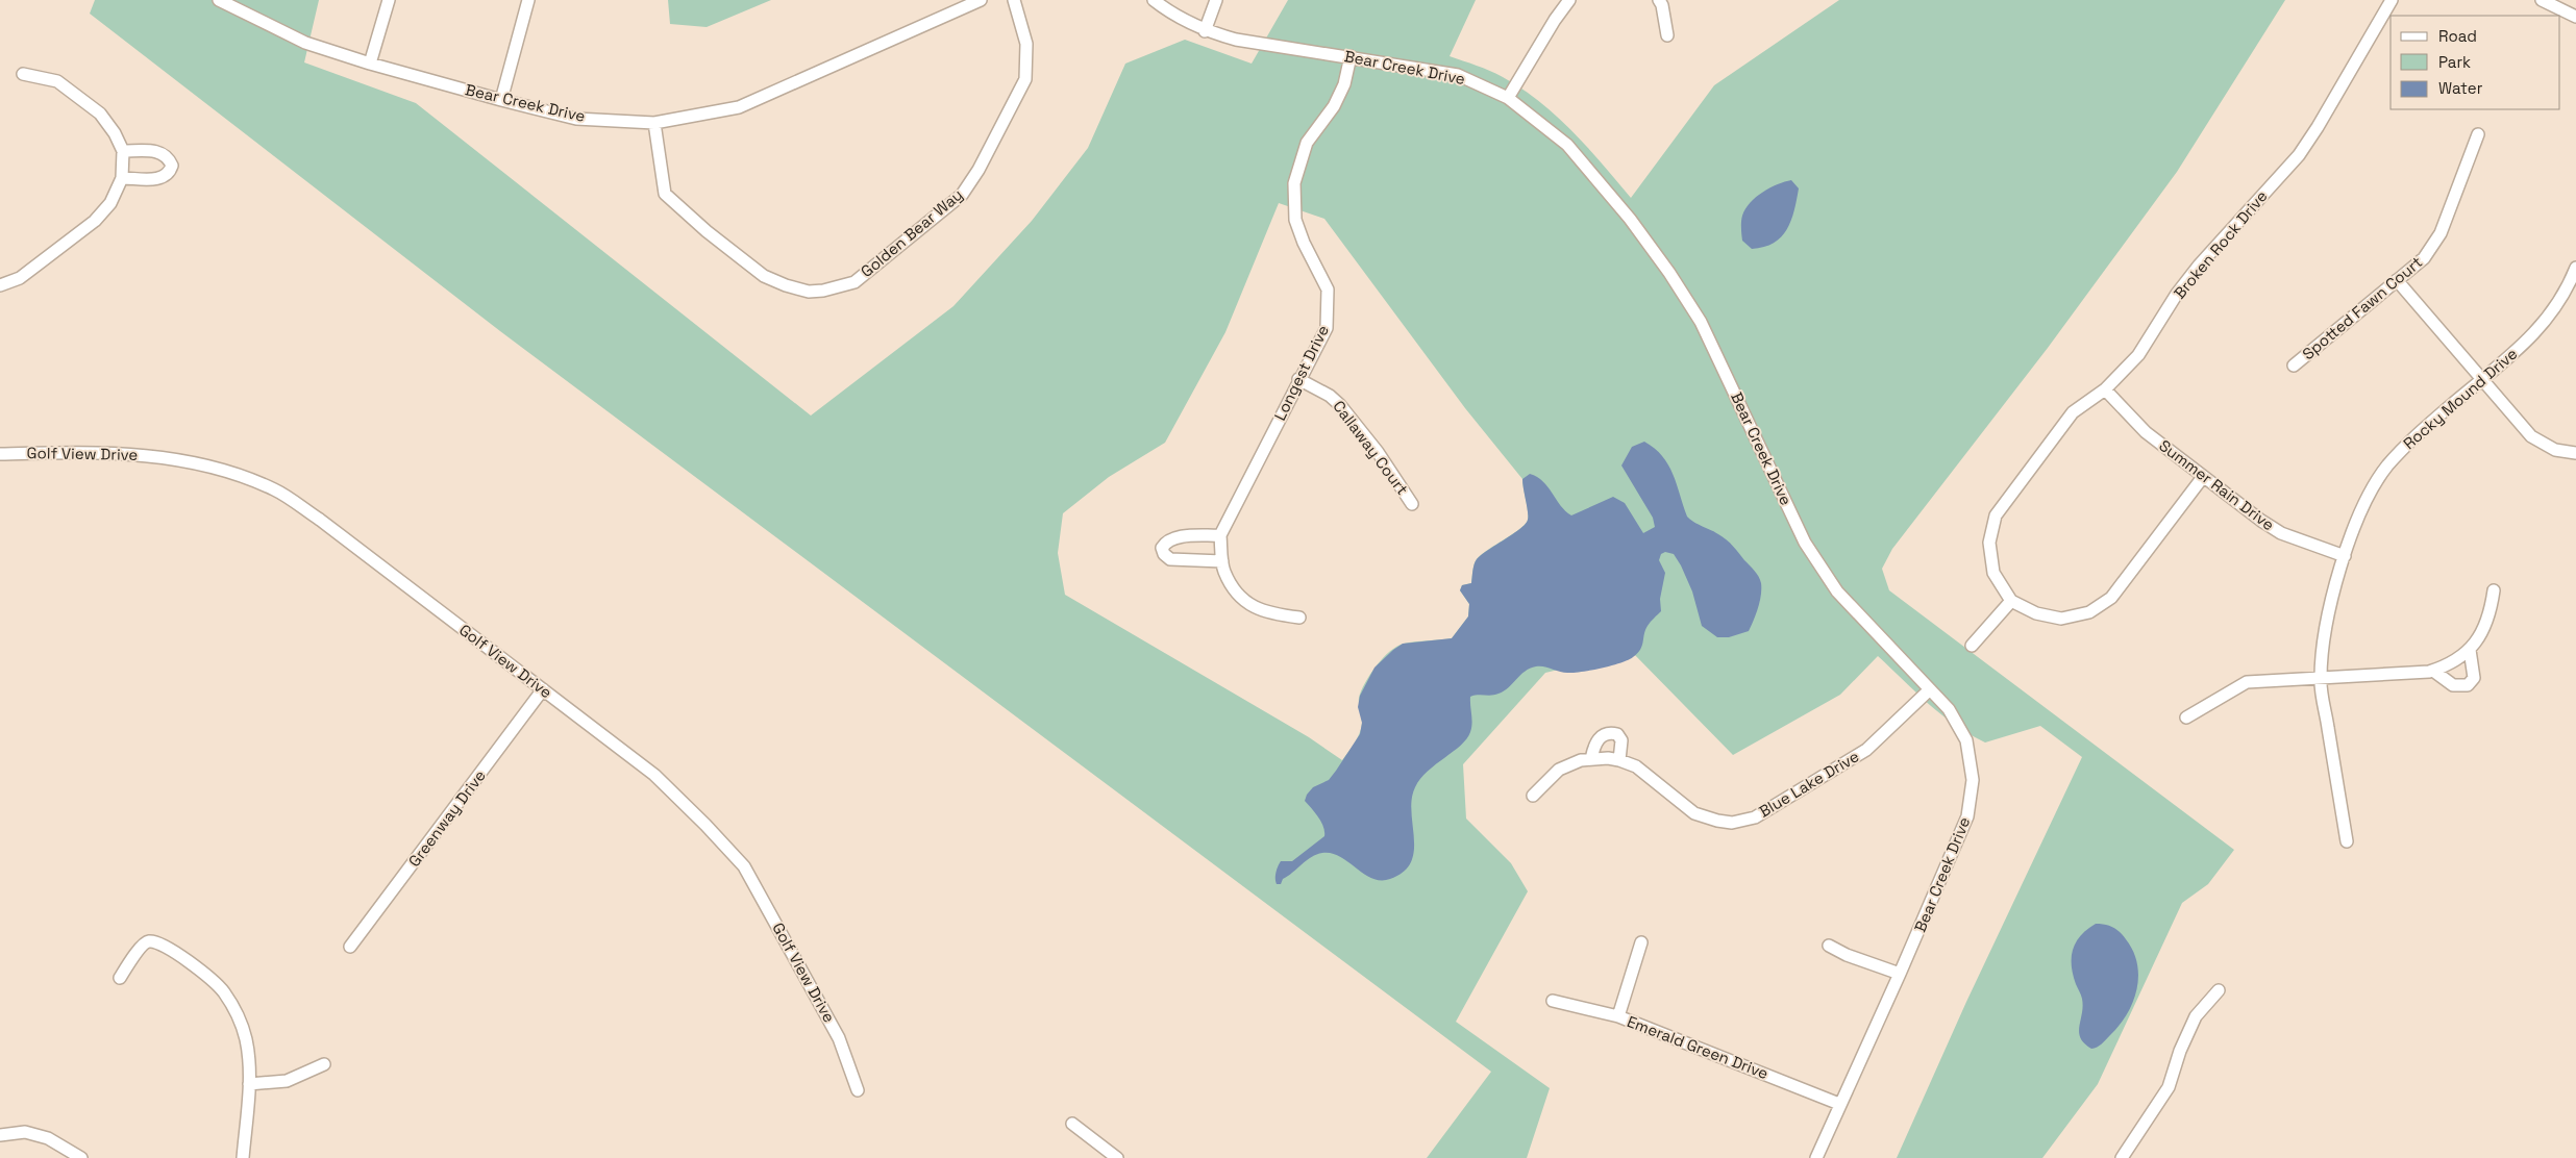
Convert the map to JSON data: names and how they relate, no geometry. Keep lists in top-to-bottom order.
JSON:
{
  "streets": {
    "street": [
      "Bear Creek Drive",
      "Golden Bear Way",
      "Broken Rock Drive",
      "Spotted Fawn Court",
      "Longest Drive",
      "Rocky Mound Drive",
      "Callaway Court",
      "Golf View Drive",
      "Summer Rain Drive",
      "Blue Lake Drive",
      "Greenway Drive",
      "Emerald Green Drive"
    ]
  },
  "crossings": [
    ["Bear Creek Drive", "Golden Bear Way"],
    ["Bear Creek Drive", "Longest Drive"],
    ["Bear Creek Drive", "Blue Lake Drive"],
    ["Bear Creek Drive", "Emerald Green Drive"],
    ["Broken Rock Drive", "Summer Rain Drive"],
    ["Longest Drive", "Callaway Court"],
    ["Rocky Mound Drive", "Summer Rain Drive"],
    ["Golf View Drive", "Greenway Drive"]
  ],
  "legend": ["Road", "Park", "Water"]
}
